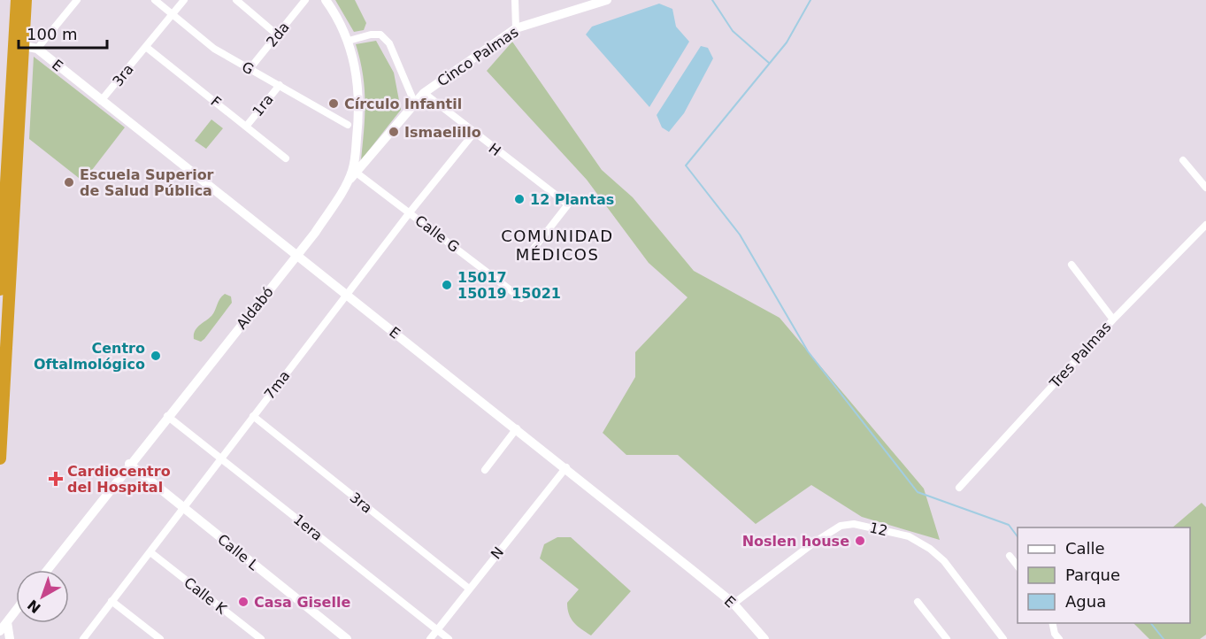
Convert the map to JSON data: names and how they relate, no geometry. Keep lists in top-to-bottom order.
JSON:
{
  "streets": {
    "street": [
      "2da",
      "Cinco Palmas",
      "E",
      "G",
      "3ra",
      "F",
      "1ra",
      "H",
      "Calle G",
      "Aldabó",
      "Tres Palmas",
      "7ma",
      "1era",
      "12",
      "Calle L",
      "N",
      "Calle K"
    ]
  },
  "crossings": [
    ["2da", "G"],
    ["Cinco Palmas", "H"],
    ["Cinco Palmas", "Calle G"],
    ["Cinco Palmas", "Aldabó"],
    ["E", "3ra"],
    ["E", "Aldabó"],
    ["E", "7ma"],
    ["E", "12"],
    ["E", "N"],
    ["G", "3ra"],
    ["G", "1ra"],
    ["3ra", "F"],
    ["3ra", "7ma"],
    ["3ra", "N"],
    ["F", "1ra"],
    ["H", "7ma"],
    ["Calle G", "7ma"],
    ["Aldabó", "1era"],
    ["Aldabó", "Calle L"],
    ["7ma", "1era"],
    ["7ma", "Calle L"],
    ["7ma", "Calle K"],
    ["1era", "N"]
  ],
  "districts": ["COMUNIDAD MÉDICOS"],
  "places": {
    "other": [
      "Círculo Infantil",
      "Ismaelillo",
      "Escuela Superior de Salud Pública",
      "12 Plantas",
      "15017 15019 15021",
      "Centro Oftalmológico",
      "Noslen house",
      "Casa Giselle"
    ],
    "health": ["Cardiocentro del Hospital"]
  },
  "legend": ["Calle", "Parque", "Agua"],
  "scale_bar": "100 m",
  "north": "bottom left"
}
